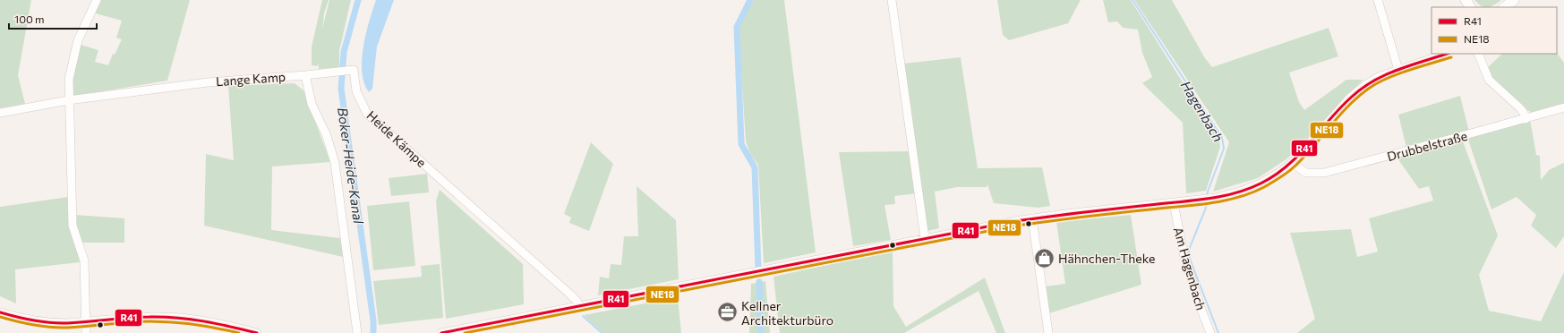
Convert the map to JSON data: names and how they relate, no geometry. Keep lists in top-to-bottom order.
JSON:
{
  "streets": {
    "street": [
      "Lange Kamp",
      "Heide Kämpe",
      "Drubbelstraße",
      "Am Hagenbach"
    ]
  },
  "crossings": [
    ["Lange Kamp", "Heide Kämpe"]
  ],
  "water": ["Hagenbach", "Boker-Heide-Kanal"],
  "places": {
    "shop": ["Hähnchen-Theke"],
    "office": ["Kellner Architekturbüro"]
  },
  "lines": ["transit line R41", "transit line NE18"],
  "legend": ["R41", "NE18"],
  "scale_bar": "100 m"
}
